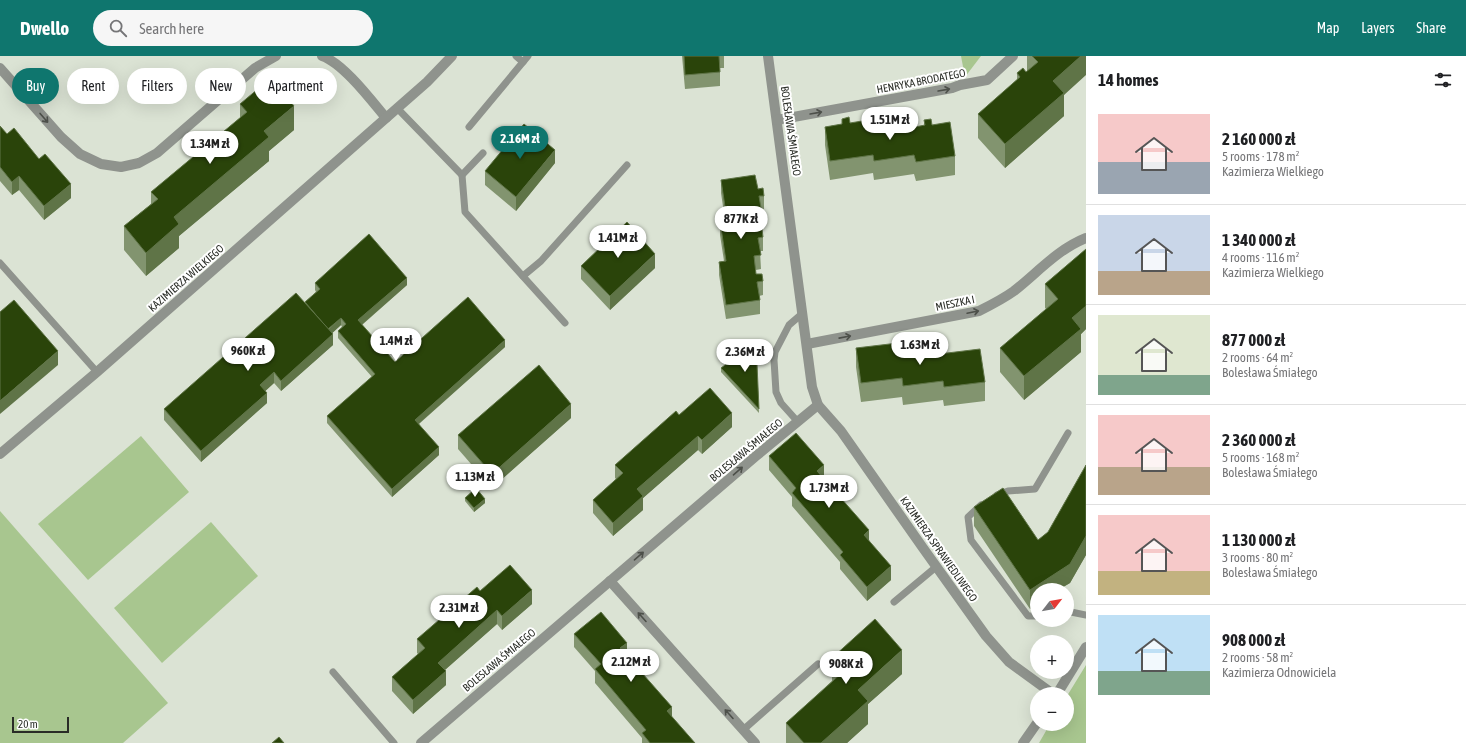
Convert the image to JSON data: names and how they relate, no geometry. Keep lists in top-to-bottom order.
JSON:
{
  "streets": {
    "street": [
      "HENRYKA BRODATEGO",
      "BOLESŁAWA ŚMIAŁEGO",
      "KAZIMIERZA WIELKIEGO",
      "MIESZKA I",
      "KAZIMIERZA SPRAWIEDLIWEGO"
    ]
  },
  "crossings": [
    ["HENRYKA BRODATEGO", "BOLESŁAWA ŚMIAŁEGO"],
    ["BOLESŁAWA ŚMIAŁEGO", "MIESZKA I"],
    ["BOLESŁAWA ŚMIAŁEGO", "KAZIMIERZA SPRAWIEDLIWEGO"]
  ],
  "one_way": ["HENRYKA BRODATEGO", "MIESZKA I"],
  "scale_bar": "20 m",
  "north": "top right",
  "page": {
    "header": "Dwello",
    "search": "Search here",
    "nav": ["Map", "Layers", "Share"],
    "heading": "14 homes",
    "chip": [
      "Buy",
      "Rent",
      "Filters",
      "New",
      "Apartment"
    ],
    "list": [
      {
        "name": "2 160 000 zł",
        "note": "5 rooms · 178 m² · Kazimierza Wielkiego"
      },
      {
        "name": "1 340 000 zł",
        "note": "4 rooms · 116 m² · Kazimierza Wielkiego"
      },
      {
        "name": "877 000 zł",
        "note": "2 rooms · 64 m² · Bolesława Śmiałego"
      },
      {
        "name": "2 360 000 zł",
        "note": "5 rooms · 168 m² · Bolesława Śmiałego"
      },
      {
        "name": "1 130 000 zł",
        "note": "3 rooms · 80 m² · Bolesława Śmiałego"
      },
      {
        "name": "908 000 zł",
        "note": "2 rooms · 58 m² · Kazimierza Odnowiciela"
      }
    ],
    "price": [
      "1.51M zł",
      "2.16M zł",
      "1.34M zł",
      "877K zł",
      "1.41M zł",
      "1.4M zł",
      "1.63M zł",
      "960K zł",
      "2.36M zł",
      "1.13M zł",
      "1.73M zł",
      "2.31M zł",
      "2.12M zł",
      "908K zł"
    ],
    "map_buttons": ["+", "−"],
    "scale": "20 m"
  }
}
